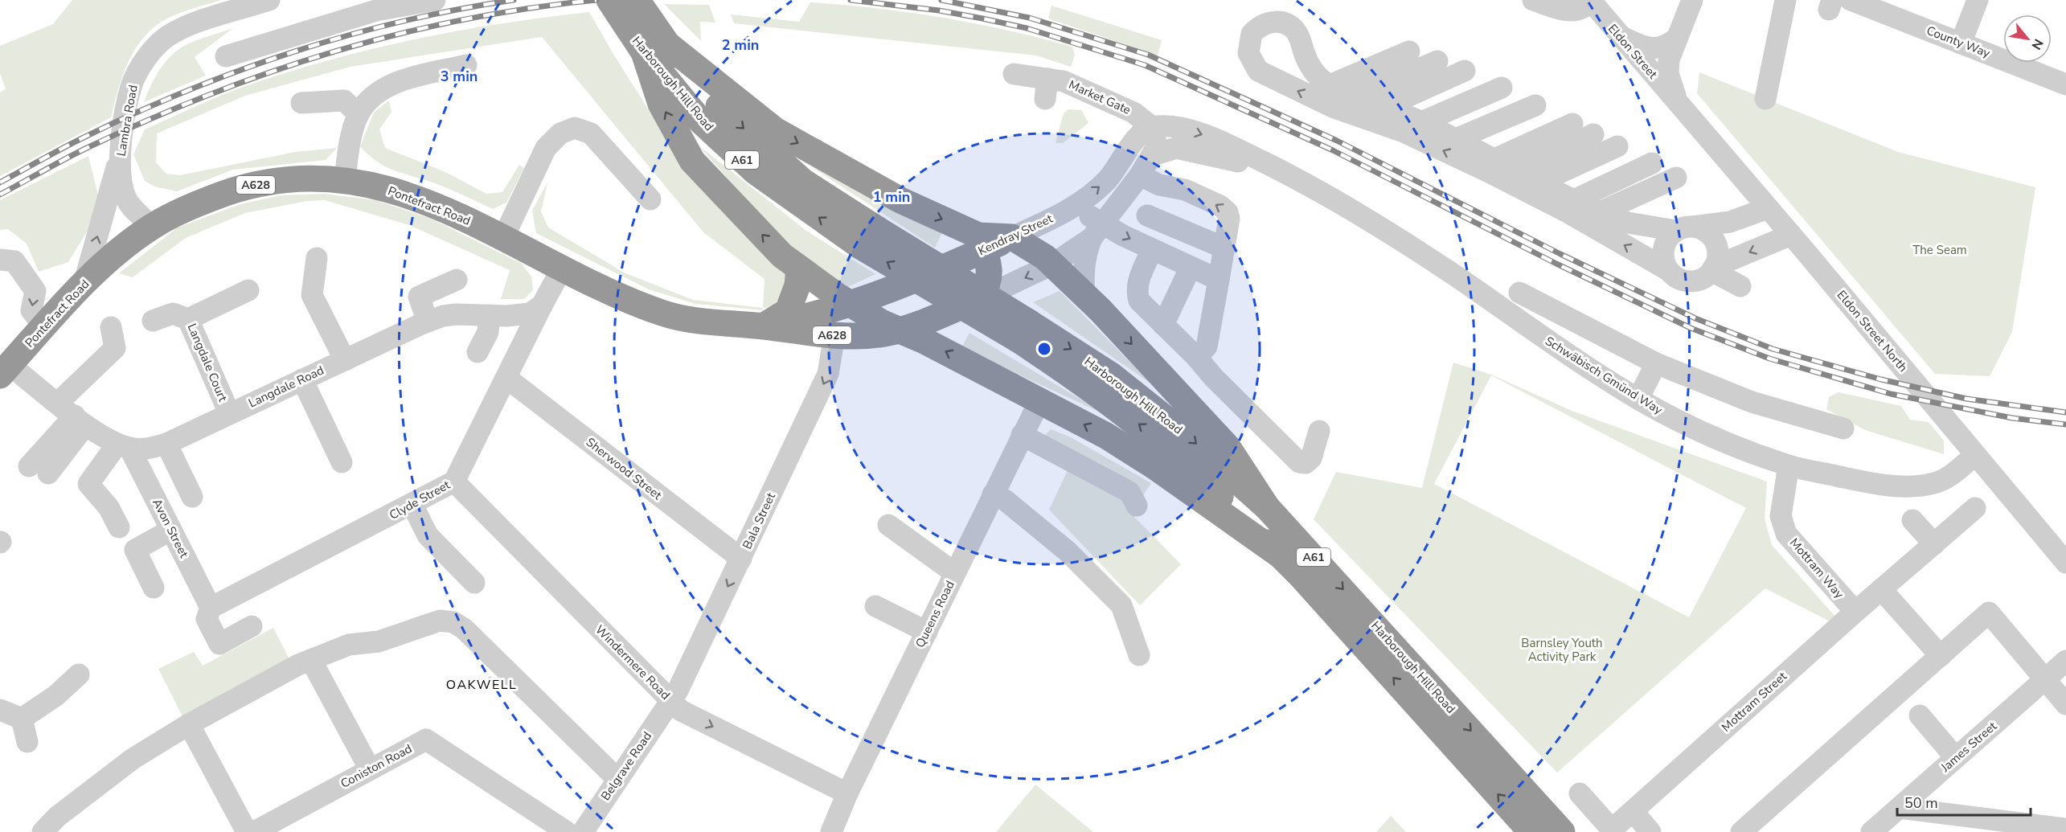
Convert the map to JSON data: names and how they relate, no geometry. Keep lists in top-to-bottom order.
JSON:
{
  "streets": {
    "highway": [
      "Harborough Hill Road",
      "A61",
      "A628",
      "Pontefract Road",
      "Kendray Street"
    ],
    "street": [
      "County Way",
      "Eldon Street",
      "Market Gate",
      "Lambra Road",
      "Eldon Street North",
      "Langdale Court",
      "Schwäbisch Gmünd Way",
      "Langdale Road",
      "Sherwood Street",
      "Clyde Street",
      "Bala Street",
      "Avon Street",
      "Mottram Way",
      "Queens Road",
      "Windermere Road",
      "Mottram Street",
      "James Street",
      "Coniston Road",
      "Belgrave Road"
    ]
  },
  "crossings": [
    ["Eldon Street", "Eldon Street North"],
    ["Harborough Hill Road", "A61"],
    ["Market Gate", "Kendray Street"],
    ["Market Gate", "Schwäbisch Gmünd Way"],
    ["Lambra Road", "Pontefract Road"],
    ["A61", "Pontefract Road"],
    ["A61", "Kendray Street"],
    ["A61", "Queens Road"],
    ["Pontefract Road", "Kendray Street"],
    ["Pontefract Road", "Bala Street"],
    ["Kendray Street", "Schwäbisch Gmünd Way"],
    ["Eldon Street North", "Schwäbisch Gmünd Way"],
    ["Langdale Court", "Langdale Road"],
    ["Schwäbisch Gmünd Way", "Mottram Way"],
    ["Langdale Road", "Clyde Street"],
    ["Langdale Road", "Avon Street"],
    ["Sherwood Street", "Clyde Street"],
    ["Sherwood Street", "Bala Street"],
    ["Clyde Street", "Avon Street"],
    ["Clyde Street", "Windermere Road"],
    ["Bala Street", "Windermere Road"],
    ["Bala Street", "Belgrave Road"],
    ["Mottram Way", "Mottram Street"],
    ["Queens Road", "Windermere Road"],
    ["Windermere Road", "Belgrave Road"]
  ],
  "one_way": ["Kendray Street", "Bala Street", "Windermere Road"],
  "districts": ["OAKWELL"],
  "parks": ["The Seam", "Barnsley Youth Activity Park"],
  "scale_bar": "50 m",
  "north": "bottom right",
  "rings": ["2 min", "3 min", "1 min"]
}
